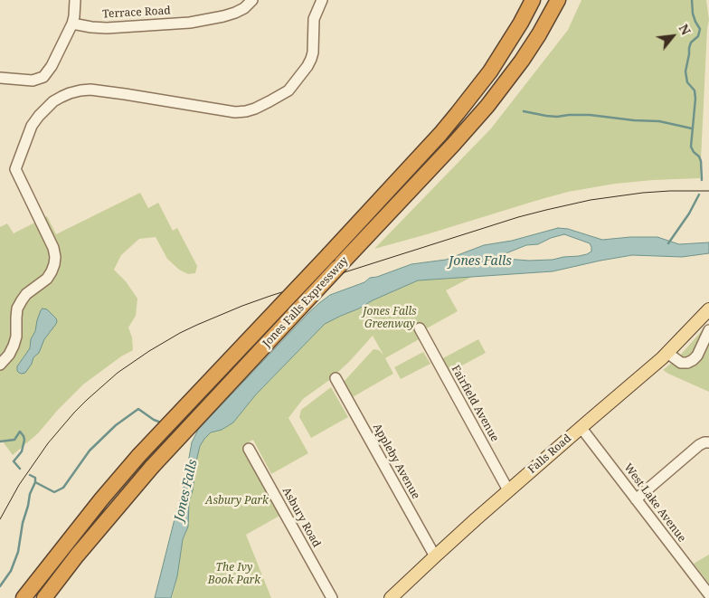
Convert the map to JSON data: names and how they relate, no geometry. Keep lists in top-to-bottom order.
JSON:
{
  "streets": {
    "highway": ["Jones Falls Expressway"],
    "main road": ["Falls Road"],
    "street": [
      "Terrace Road",
      "Fairfield Avenue",
      "Appleby Avenue",
      "West Lake Avenue",
      "Asbury Road"
    ]
  },
  "crossings": [
    ["Fairfield Avenue", "Falls Road"],
    ["Falls Road", "Appleby Avenue"],
    ["Falls Road", "West Lake Avenue"]
  ],
  "water": ["Jones Falls"],
  "parks": ["Jones Falls Greenway", "Asbury Park", "The Ivy Book Park"],
  "north": "top right"
}
